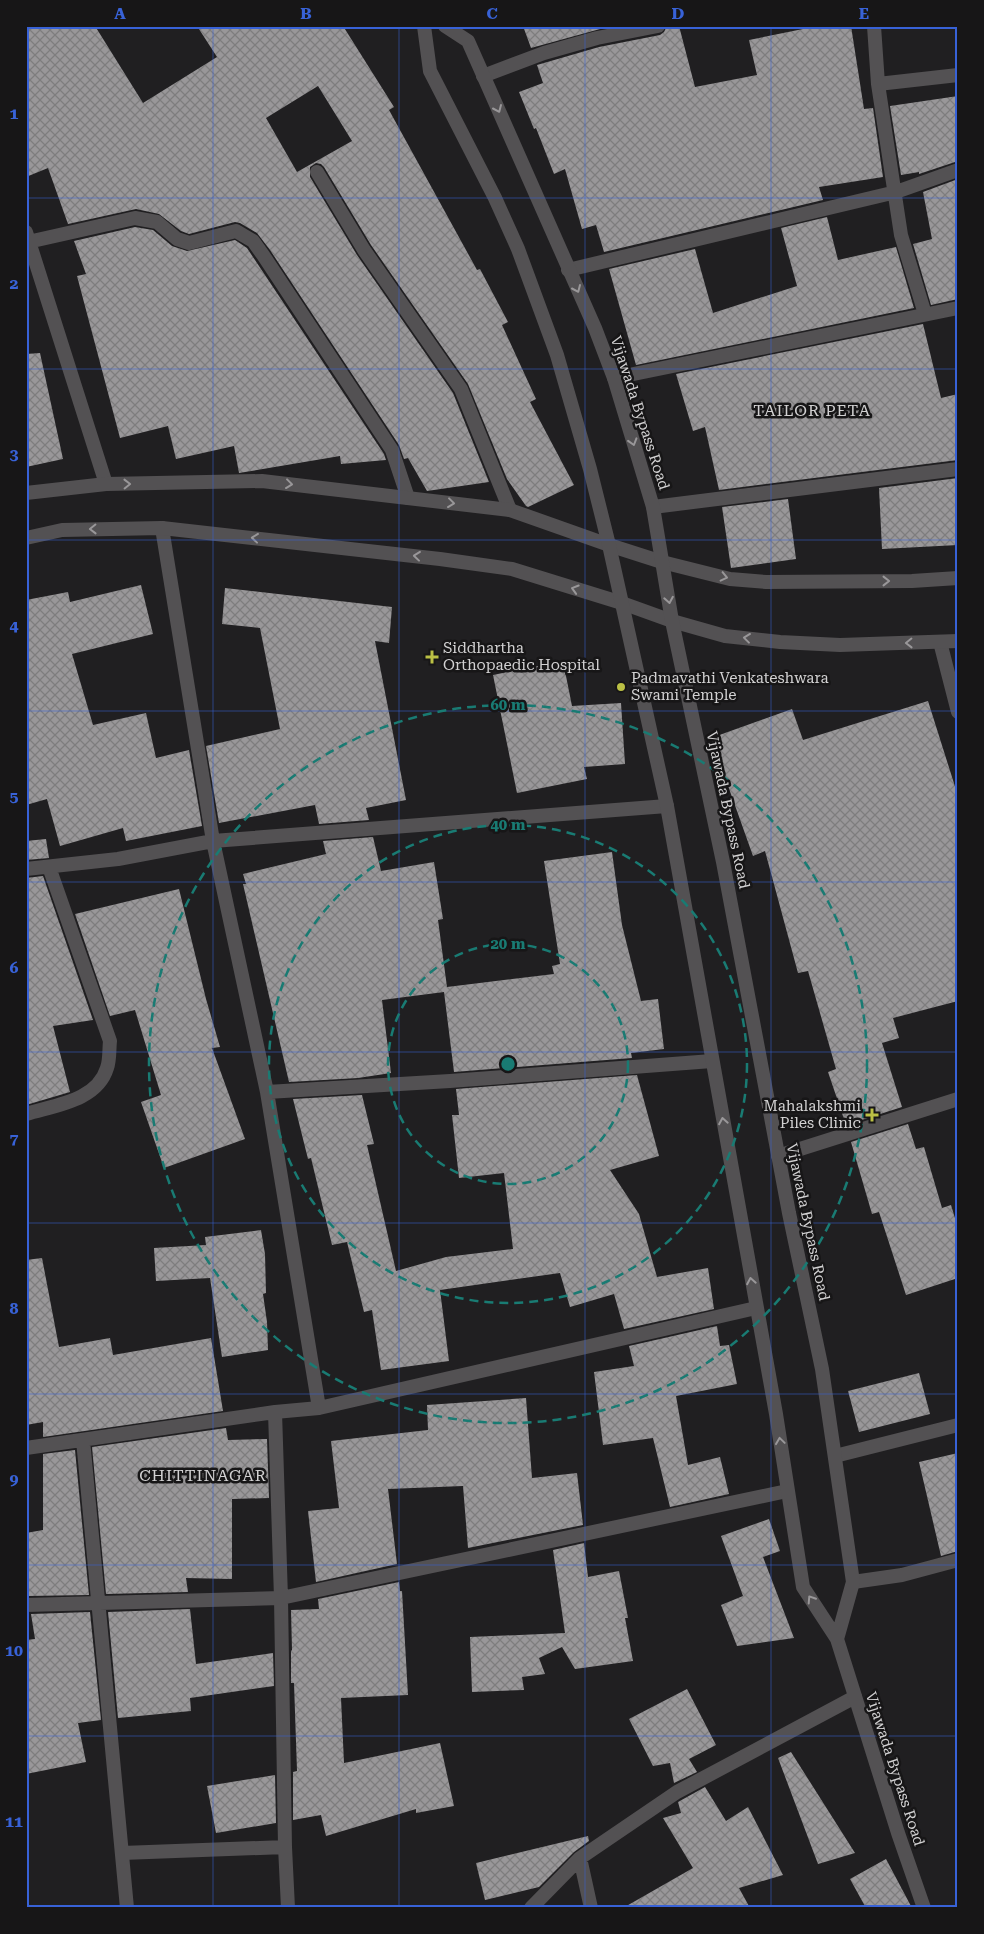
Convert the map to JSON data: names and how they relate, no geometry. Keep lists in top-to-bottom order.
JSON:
{
  "streets": {
    "street": ["Vijawada Bypass Road"]
  },
  "districts": ["TAILOR PETA", "CHITTINAGAR"],
  "places": {
    "health": ["Siddhartha Orthopaedic Hospital", "Mahalakshmi Piles Clinic"],
    "other": ["Padmavathi Venkateshwara Swami Temple"]
  },
  "grid": {
    "columns": [
      "A",
      "B",
      "C",
      "D",
      "E"
    ],
    "rows": [
      "1",
      "2",
      "3",
      "4",
      "5",
      "6",
      "7",
      "8",
      "9",
      "10",
      "11"
    ]
  },
  "rings": ["60 m", "40 m", "20 m"]
}
